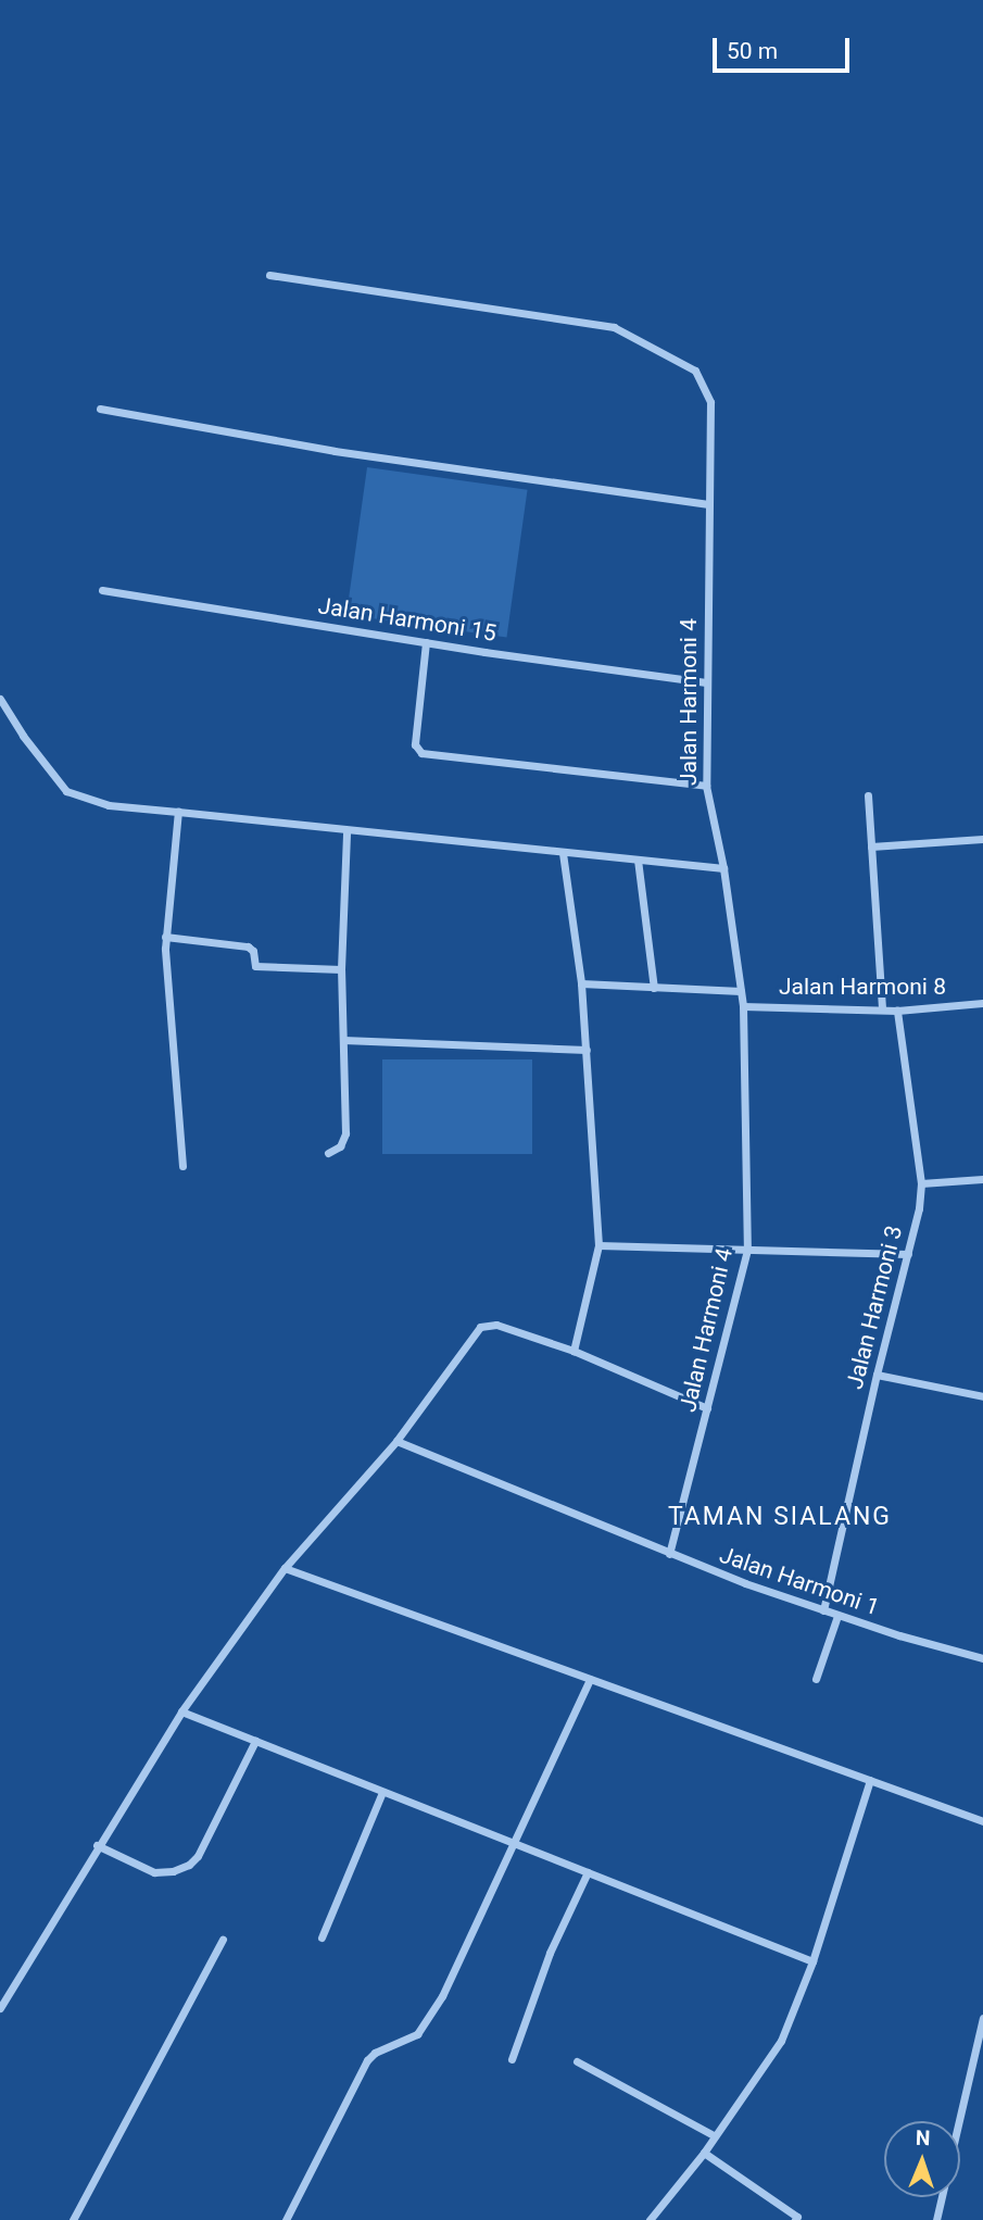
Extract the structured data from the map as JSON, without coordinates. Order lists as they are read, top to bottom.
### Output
{
  "streets": {
    "street": [
      "Jalan Harmoni 15",
      "Jalan Harmoni 4",
      "Jalan Harmoni 8",
      "Jalan Harmoni 3",
      "Jalan Harmoni 1"
    ]
  },
  "crossings": [
    ["Jalan Harmoni 15", "Jalan Harmoni 4"],
    ["Jalan Harmoni 4", "Jalan Harmoni 8"],
    ["Jalan Harmoni 4", "Jalan Harmoni 1"],
    ["Jalan Harmoni 8", "Jalan Harmoni 3"],
    ["Jalan Harmoni 3", "Jalan Harmoni 1"]
  ],
  "districts": ["TAMAN SIALANG"],
  "scale_bar": "50 m",
  "north": "top"
}
